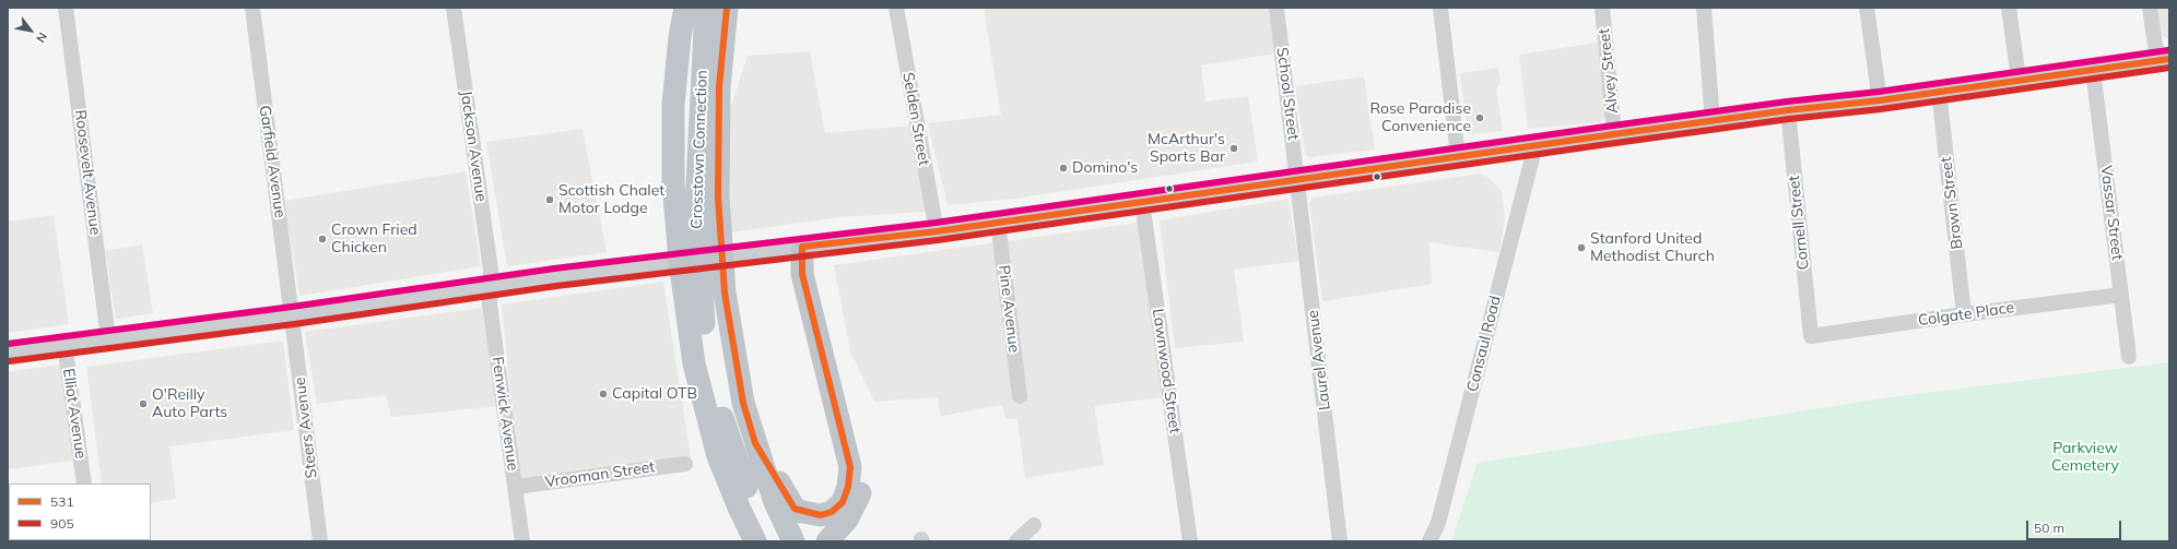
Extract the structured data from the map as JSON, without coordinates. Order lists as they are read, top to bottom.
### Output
{
  "streets": {
    "highway": ["Crosstown Connection"],
    "street": [
      "Alvey Street",
      "School Street",
      "Selden Street",
      "Jackson Avenue",
      "Garfield Avenue",
      "Roosevelt Avenue",
      "Brown Street",
      "Vassar Street",
      "Cornell Street",
      "Pine Avenue",
      "Colgate Place",
      "Consaul Road",
      "Laurel Avenue",
      "Lawnwood Street",
      "Elliot Avenue",
      "Fenwick Avenue",
      "Steers Avenue",
      "Vrooman Street"
    ]
  },
  "crossings": [
    ["School Street", "Laurel Avenue"],
    ["Jackson Avenue", "Fenwick Avenue"],
    ["Garfield Avenue", "Steers Avenue"],
    ["Brown Street", "Colgate Place"],
    ["Vassar Street", "Colgate Place"],
    ["Cornell Street", "Colgate Place"],
    ["Fenwick Avenue", "Vrooman Street"]
  ],
  "parks": ["Parkview Cemetery"],
  "places": [
    "Rose Paradise Convenience",
    "McArthur's Sports Bar",
    "Domino's",
    "Scottish Chalet Motor Lodge",
    "Crown Fried Chicken",
    "Stanford United Methodist Church",
    "Capital OTB",
    "O'Reilly Auto Parts"
  ],
  "lines": ["transit line 531", "transit line 905"],
  "legend": ["531", "905"],
  "scale_bar": "50 m",
  "north": "bottom right"
}
